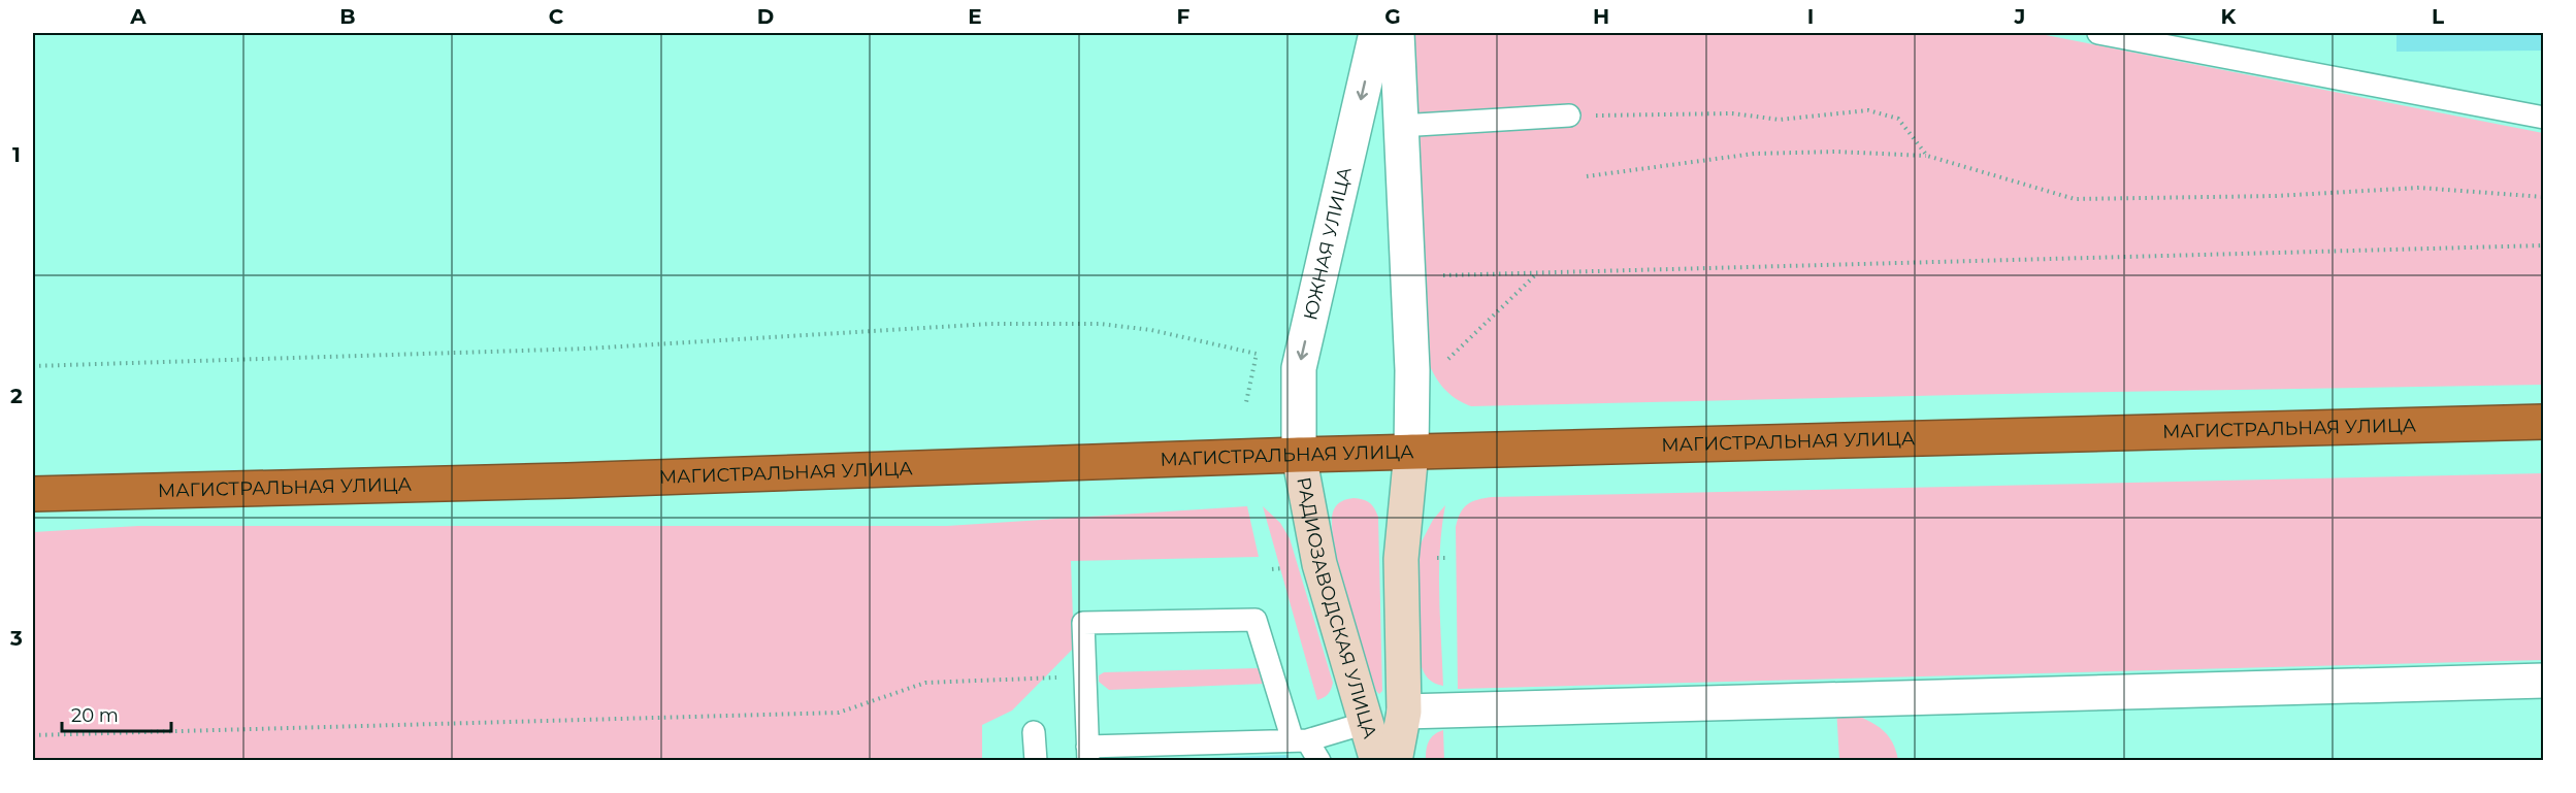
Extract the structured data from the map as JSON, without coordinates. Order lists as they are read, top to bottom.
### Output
{
  "streets": {
    "highway": ["МАГИСТРАЛЬНАЯ УЛИЦА"],
    "street": ["ЮЖНАЯ УЛИЦА", "РАДИОЗАВОДСКАЯ УЛИЦА"]
  },
  "crossings": [
    ["ЮЖНАЯ УЛИЦА", "МАГИСТРАЛЬНАЯ УЛИЦА"],
    ["ЮЖНАЯ УЛИЦА", "РАДИОЗАВОДСКАЯ УЛИЦА"],
    ["МАГИСТРАЛЬНАЯ УЛИЦА", "РАДИОЗАВОДСКАЯ УЛИЦА"]
  ],
  "scale_bar": "20 m",
  "grid": {
    "columns": [
      "A",
      "B",
      "C",
      "D",
      "E",
      "F",
      "G",
      "H",
      "I",
      "J",
      "K",
      "L"
    ],
    "rows": ["1", "2", "3"]
  }
}
